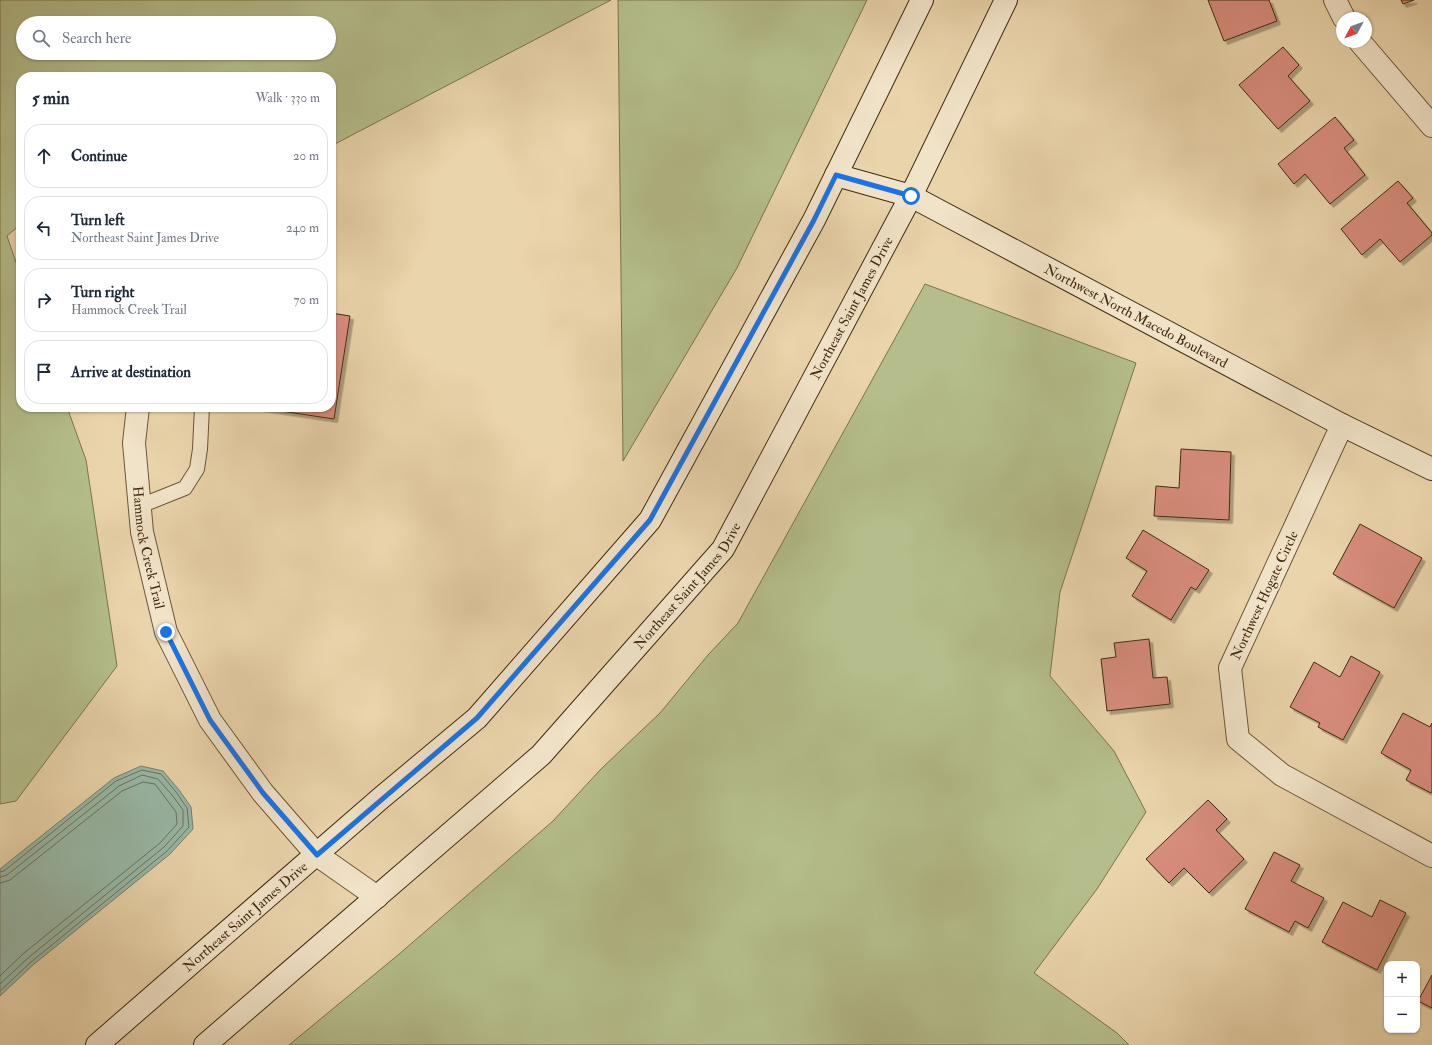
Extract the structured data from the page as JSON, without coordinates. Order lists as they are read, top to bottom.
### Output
{
  "streets": {
    "main road": [
      "Northeast Saint James Drive",
      "Northwest North Macedo Boulevard",
      "Hammock Creek Trail",
      "Northwest Hogate Circle"
    ]
  },
  "crossings": [
    ["Northeast Saint James Drive", "Northwest North Macedo Boulevard"],
    ["Northeast Saint James Drive", "Hammock Creek Trail"],
    ["Northwest North Macedo Boulevard", "Northwest Hogate Circle"]
  ],
  "north": "bottom left",
  "page": {
    "search": "Search here",
    "heading": ["5 min", "Walk · 330 m"],
    "list": [
      ["Continue", "20 m"],
      ["Turn left", "Northeast Saint James Drive", "240 m"],
      ["Turn right", "Hammock Creek Trail", "70 m"],
      "Arrive at destination"
    ],
    "map_buttons": ["+", "−"]
  }
}
